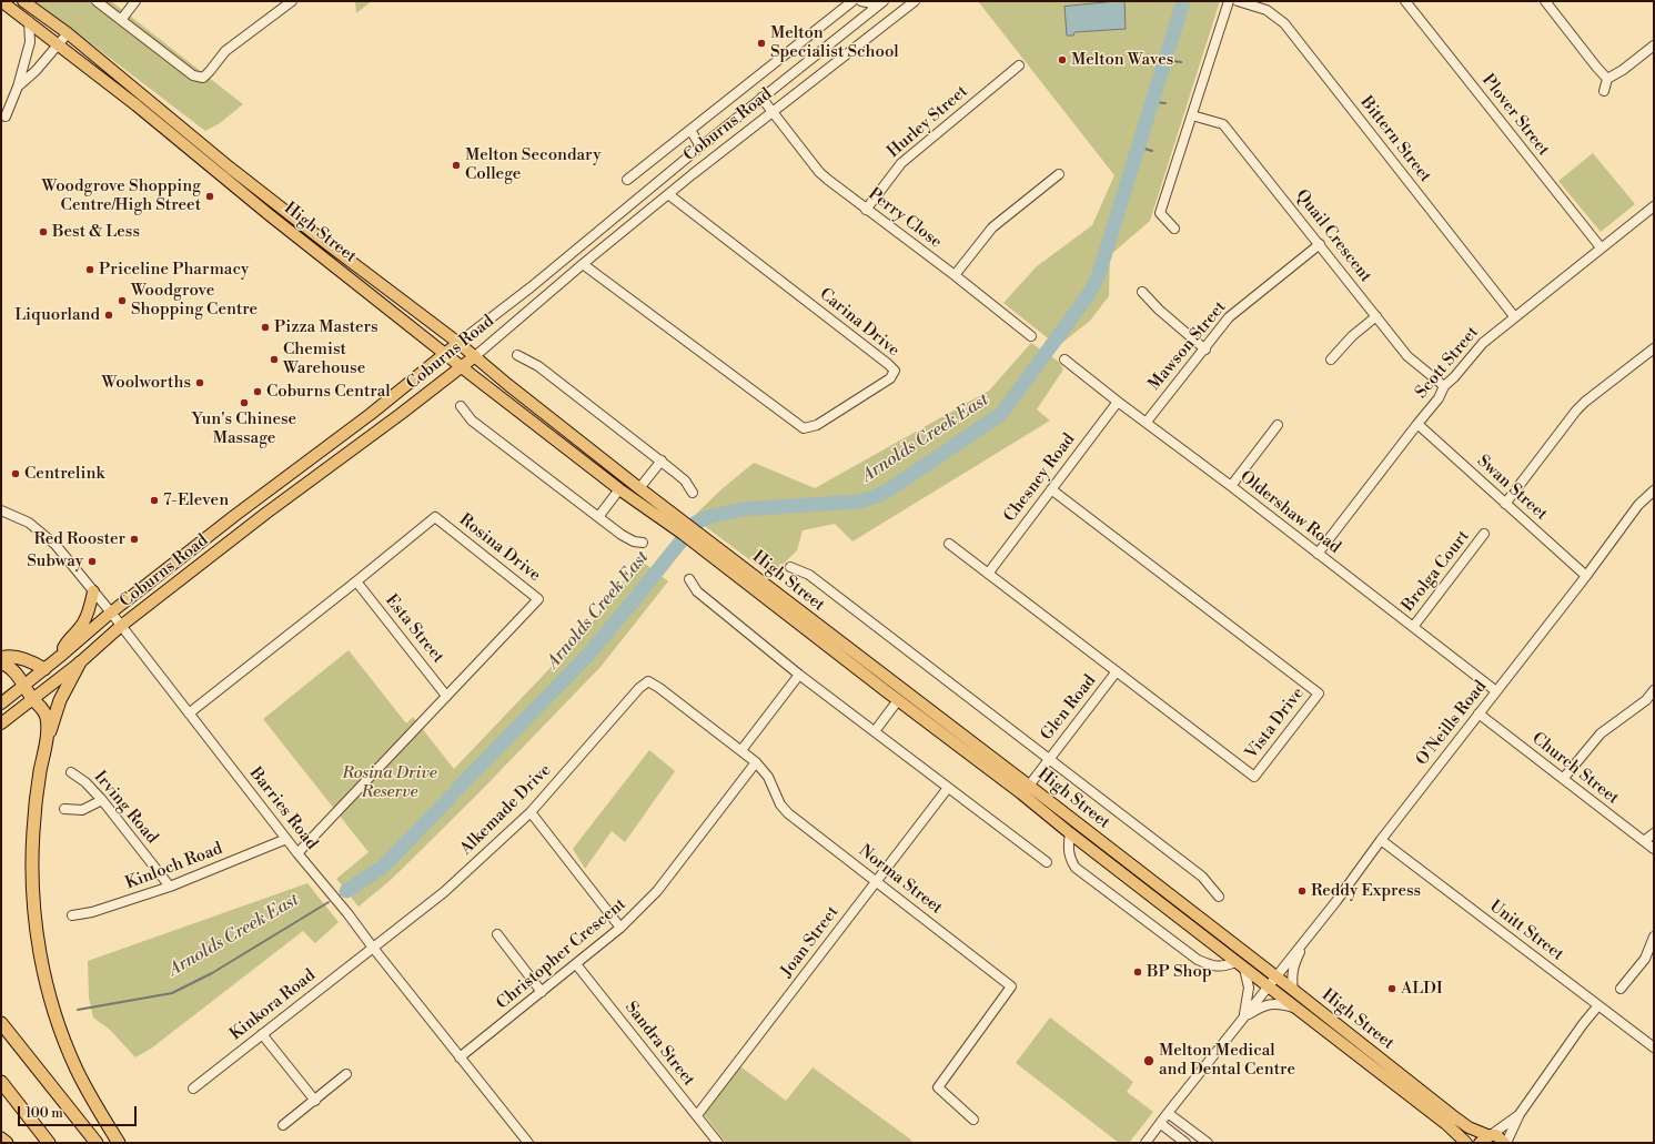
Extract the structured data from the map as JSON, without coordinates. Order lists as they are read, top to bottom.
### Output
{
  "streets": {
    "main road": ["Coburns Road", "High Street"],
    "street": [
      "Plover Street",
      "Hurley Street",
      "Bittern Street",
      "Perry Close",
      "Quail Crescent",
      "Carina Drive",
      "Mawson Street",
      "Scott Street",
      "Chesney Road",
      "Swan Street",
      "Oldershaw Road",
      "Rosina Drive",
      "Brolga Court",
      "Esta Street",
      "Glen Road",
      "Vista Drive",
      "O'Neills Road",
      "Church Street",
      "Irving Road",
      "Barries Road",
      "Alkemade Drive",
      "Kinloch Road",
      "Norma Street",
      "Unitt Street",
      "Joan Street",
      "Christopher Crescent",
      "Kinkora Road",
      "Sandra Street"
    ]
  },
  "crossings": [
    ["Plover Street", "Scott Street"],
    ["Hurley Street", "Perry Close"],
    ["Coburns Road", "Perry Close"],
    ["Coburns Road", "High Street"],
    ["Coburns Road", "Carina Drive"],
    ["Coburns Road", "Barries Road"],
    ["Bittern Street", "Scott Street"],
    ["High Street", "Glen Road"],
    ["High Street", "O'Neills Road"],
    ["Quail Crescent", "Mawson Street"],
    ["Quail Crescent", "Scott Street"],
    ["Mawson Street", "Oldershaw Road"],
    ["Scott Street", "Swan Street"],
    ["Scott Street", "Oldershaw Road"],
    ["Chesney Road", "Oldershaw Road"],
    ["Chesney Road", "Vista Drive"],
    ["Swan Street", "O'Neills Road"],
    ["Oldershaw Road", "Brolga Court"],
    ["Oldershaw Road", "O'Neills Road"],
    ["Rosina Drive", "Esta Street"],
    ["Rosina Drive", "Barries Road"],
    ["Glen Road", "Vista Drive"],
    ["O'Neills Road", "Church Street"],
    ["O'Neills Road", "Unitt Street"],
    ["Irving Road", "Kinloch Road"],
    ["Barries Road", "Alkemade Drive"],
    ["Barries Road", "Kinloch Road"],
    ["Barries Road", "Christopher Crescent"],
    ["Barries Road", "Kinkora Road"],
    ["Alkemade Drive", "Norma Street"],
    ["Alkemade Drive", "Kinkora Road"],
    ["Norma Street", "Joan Street"],
    ["Norma Street", "Christopher Crescent"],
    ["Joan Street", "Sandra Street"],
    ["Christopher Crescent", "Sandra Street"]
  ],
  "water": ["Arnolds Creek East"],
  "parks": ["Rosina Drive Reserve"],
  "places": [
    "Melton Specialist School",
    "Melton Waves",
    "Melton Secondary College",
    "Woodgrove Shopping Centre/High Street",
    "Best & Less",
    "Priceline Pharmacy",
    "Woodgrove Shopping Centre",
    "Liquorland",
    "Pizza Masters",
    "Chemist Warehouse",
    "Woolworths",
    "Coburns Central",
    "Yun's Chinese Massage",
    "Centrelink",
    "7-Eleven",
    "Red Rooster",
    "Subway",
    "Reddy Express",
    "BP Shop",
    "ALDI",
    "Melton Medical and Dental Centre"
  ],
  "scale_bar": "100 m"
}
